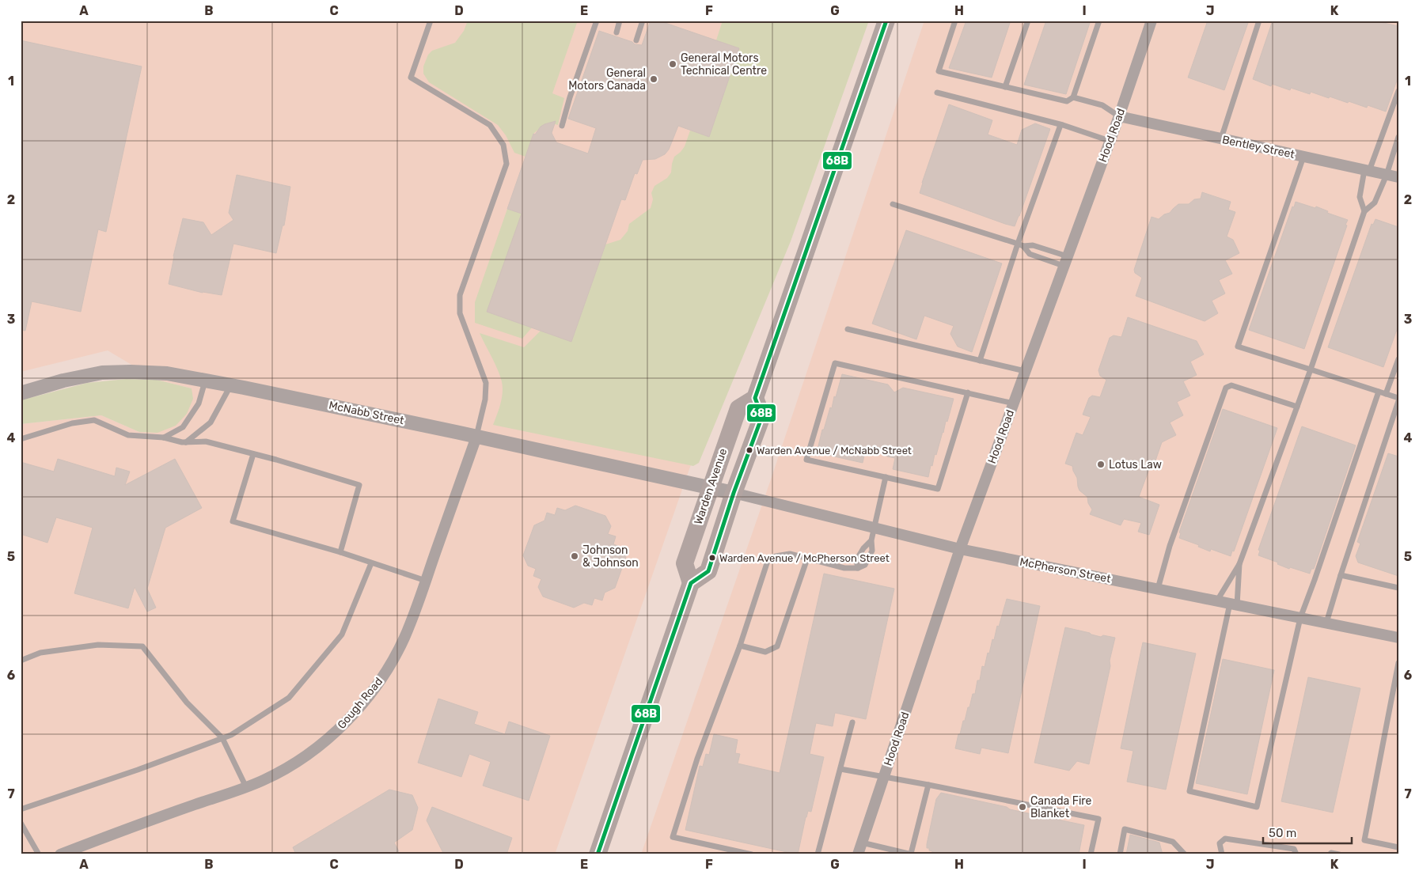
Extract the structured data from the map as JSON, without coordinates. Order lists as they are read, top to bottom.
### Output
{
  "streets": {
    "main road": ["Warden Avenue"],
    "street": [
      "Hood Road",
      "Bentley Street",
      "McNabb Street",
      "McPherson Street",
      "Gough Road"
    ]
  },
  "crossings": [
    ["Hood Road", "Bentley Street"],
    ["Hood Road", "McPherson Street"],
    ["McNabb Street", "Warden Avenue"],
    ["McNabb Street", "McPherson Street"],
    ["McNabb Street", "Gough Road"]
  ],
  "places": [
    "General Motors Technical Centre",
    "General Motors Canada",
    "Warden Avenue / McNabb Street",
    "Lotus Law",
    "Johnson & Johnson",
    "Warden Avenue / McPherson Street",
    "Canada Fire Blanket"
  ],
  "lines": ["transit line 68B"],
  "scale_bar": "50 m",
  "grid": {
    "columns": [
      "A",
      "B",
      "C",
      "D",
      "E",
      "F",
      "G",
      "H",
      "I",
      "J",
      "K"
    ],
    "rows": [
      "1",
      "2",
      "3",
      "4",
      "5",
      "6",
      "7"
    ]
  }
}
